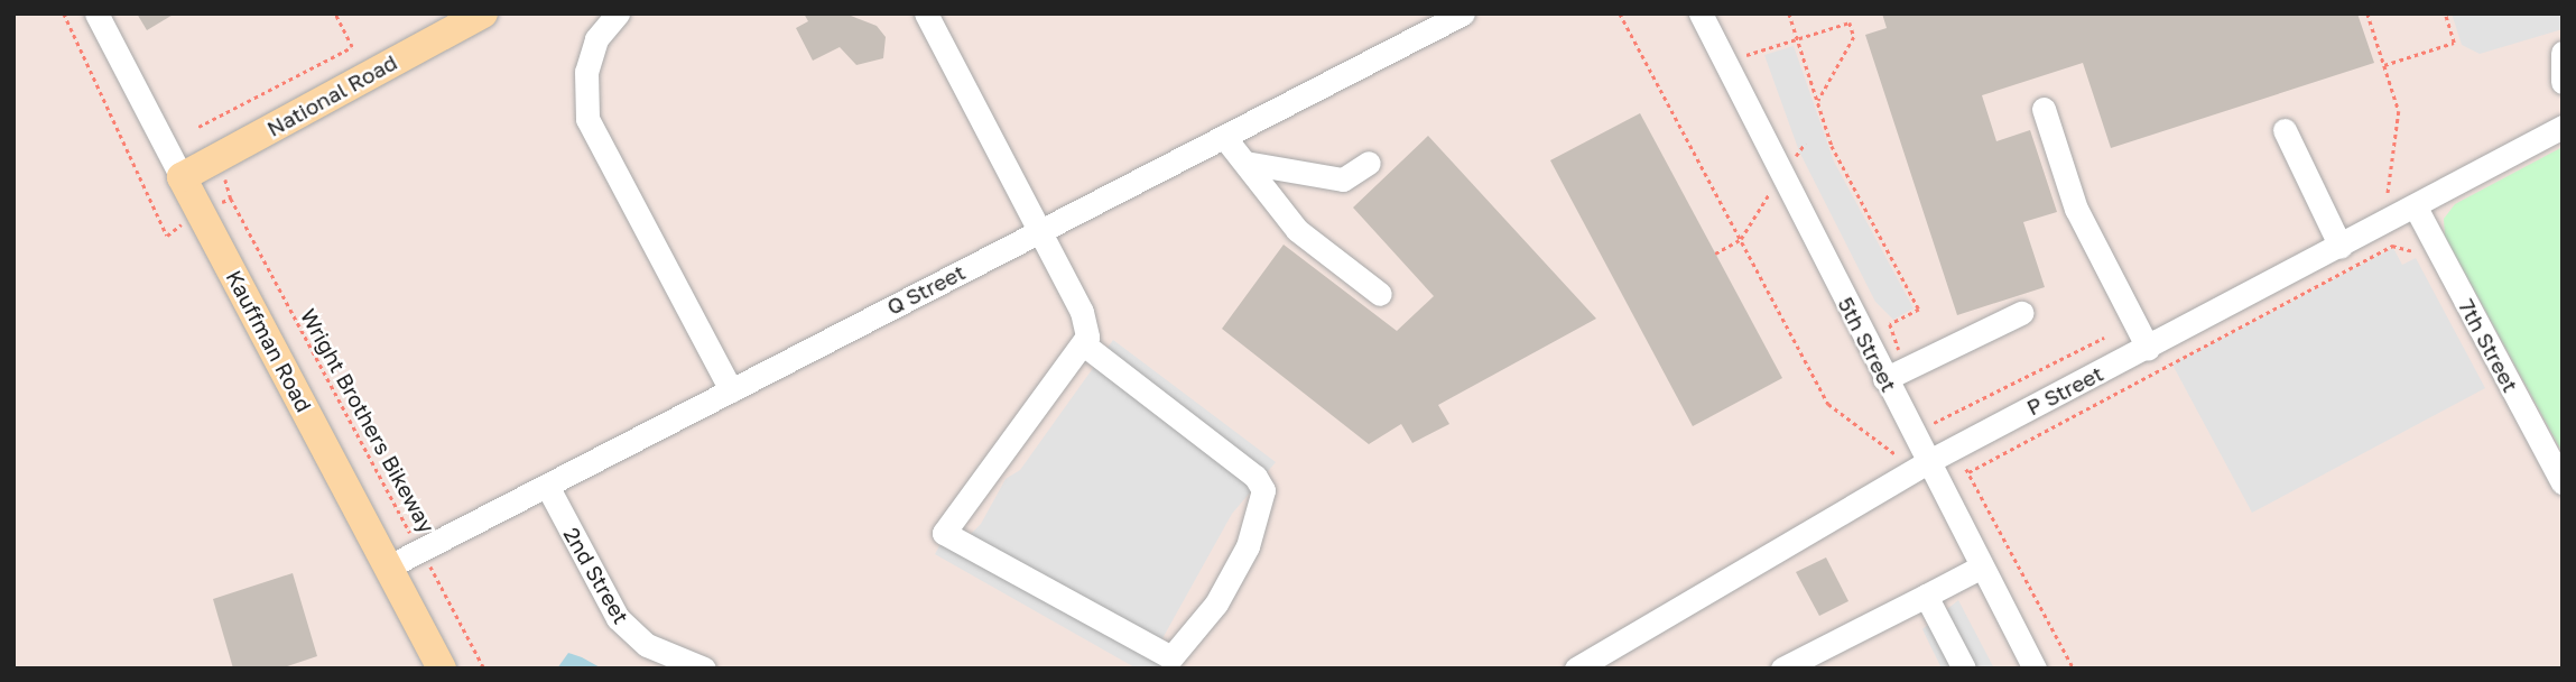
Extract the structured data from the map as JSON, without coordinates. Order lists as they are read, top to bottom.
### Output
{
  "streets": {
    "main road": ["National Road", "Kauffman Road"],
    "street": [
      "Q Street",
      "5th Street",
      "7th Street",
      "P Street",
      "2nd Street"
    ],
    "path": ["Wright Brothers Bikeway"]
  },
  "crossings": [
    ["National Road", "Kauffman Road"],
    ["Q Street", "Kauffman Road"],
    ["Q Street", "Wright Brothers Bikeway"],
    ["Q Street", "2nd Street"],
    ["5th Street", "P Street"],
    ["7th Street", "P Street"]
  ]
}
